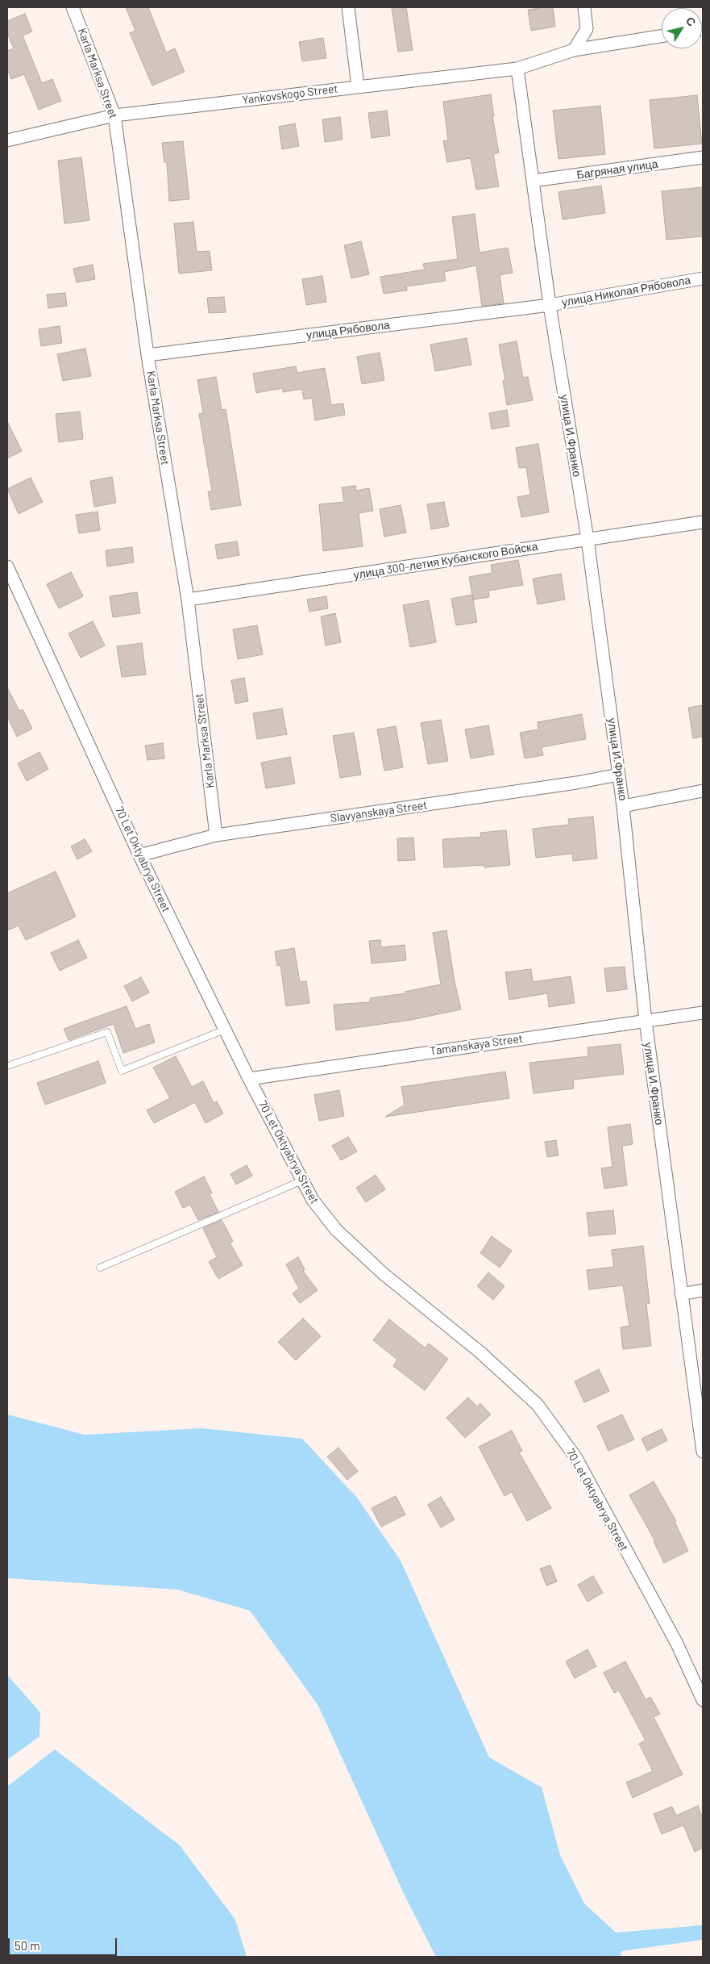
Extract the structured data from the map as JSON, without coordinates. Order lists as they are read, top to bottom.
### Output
{
  "streets": {
    "street": [
      "Karla Marksa Street",
      "Yankovskogo Street",
      "Багряная улица",
      "улица Николая Рябовола",
      "улица Рябовола",
      "улица И.Франко",
      "улица 300-летия Кубанского Войска",
      "Slavyanskaya Street",
      "70 Let Oktyabrya Street",
      "Tamanskaya Street"
    ]
  },
  "crossings": [
    ["Karla Marksa Street", "Yankovskogo Street"],
    ["Karla Marksa Street", "улица Рябовола"],
    ["Karla Marksa Street", "улица 300-летия Кубанского Войска"],
    ["Karla Marksa Street", "Slavyanskaya Street"],
    ["Yankovskogo Street", "улица И.Франко"],
    ["Багряная улица", "улица И.Франко"],
    ["улица Николая Рябовола", "улица Рябовола"],
    ["улица Николая Рябовола", "улица И.Франко"],
    ["улица Рябовола", "улица И.Франко"],
    ["улица И.Франко", "улица 300-летия Кубанского Войска"],
    ["улица И.Франко", "Slavyanskaya Street"],
    ["улица И.Франко", "Tamanskaya Street"],
    ["Slavyanskaya Street", "70 Let Oktyabrya Street"],
    ["70 Let Oktyabrya Street", "Tamanskaya Street"]
  ],
  "scale_bar": "50 m",
  "north": "top right"
}
